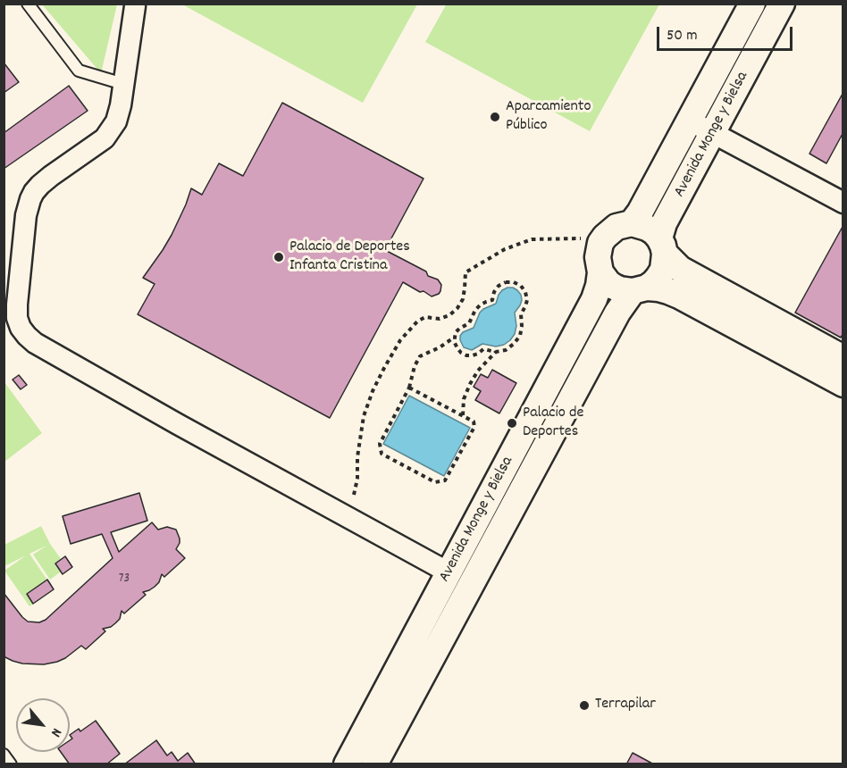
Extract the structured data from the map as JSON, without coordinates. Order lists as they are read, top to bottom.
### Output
{
  "streets": {
    "street": ["Avenida Monge y Bielsa"]
  },
  "places": [
    "Aparcamiento Público",
    "Palacio de Deportes Infanta Cristina",
    "Palacio de Deportes",
    "Terrapilar"
  ],
  "house_numbers": ["73"],
  "scale_bar": "50 m",
  "north": "bottom right"
}
